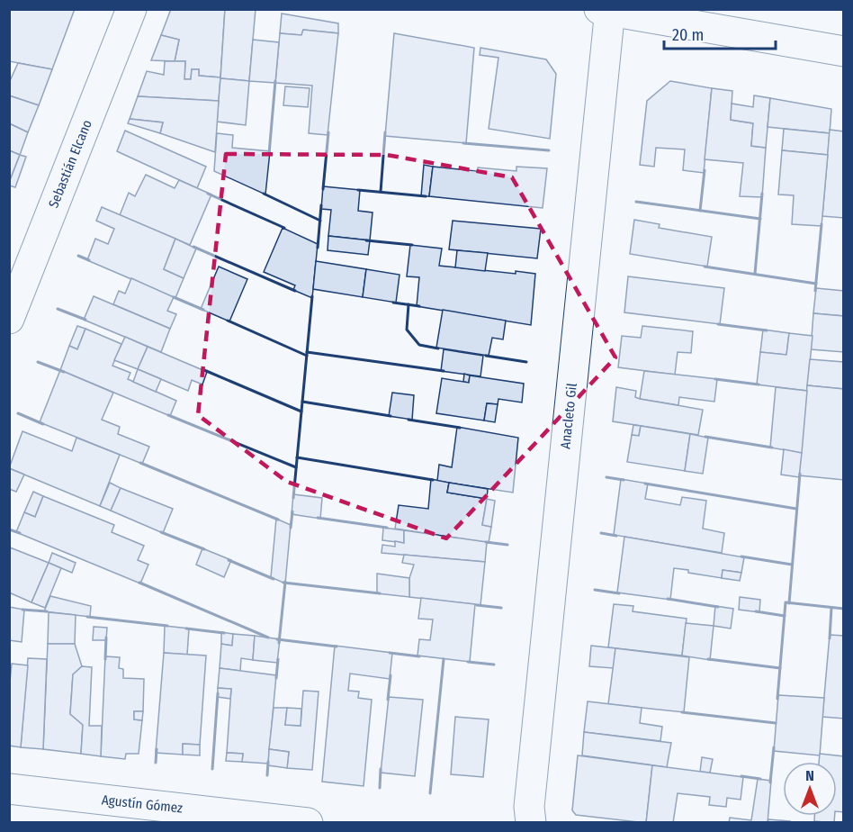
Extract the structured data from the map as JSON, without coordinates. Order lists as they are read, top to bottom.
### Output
{
  "streets": {
    "street": ["Sebastián Elcano", "Anacleto Gil", "Agustín Gómez"]
  },
  "scale_bar": "20 m",
  "north": "top"
}
